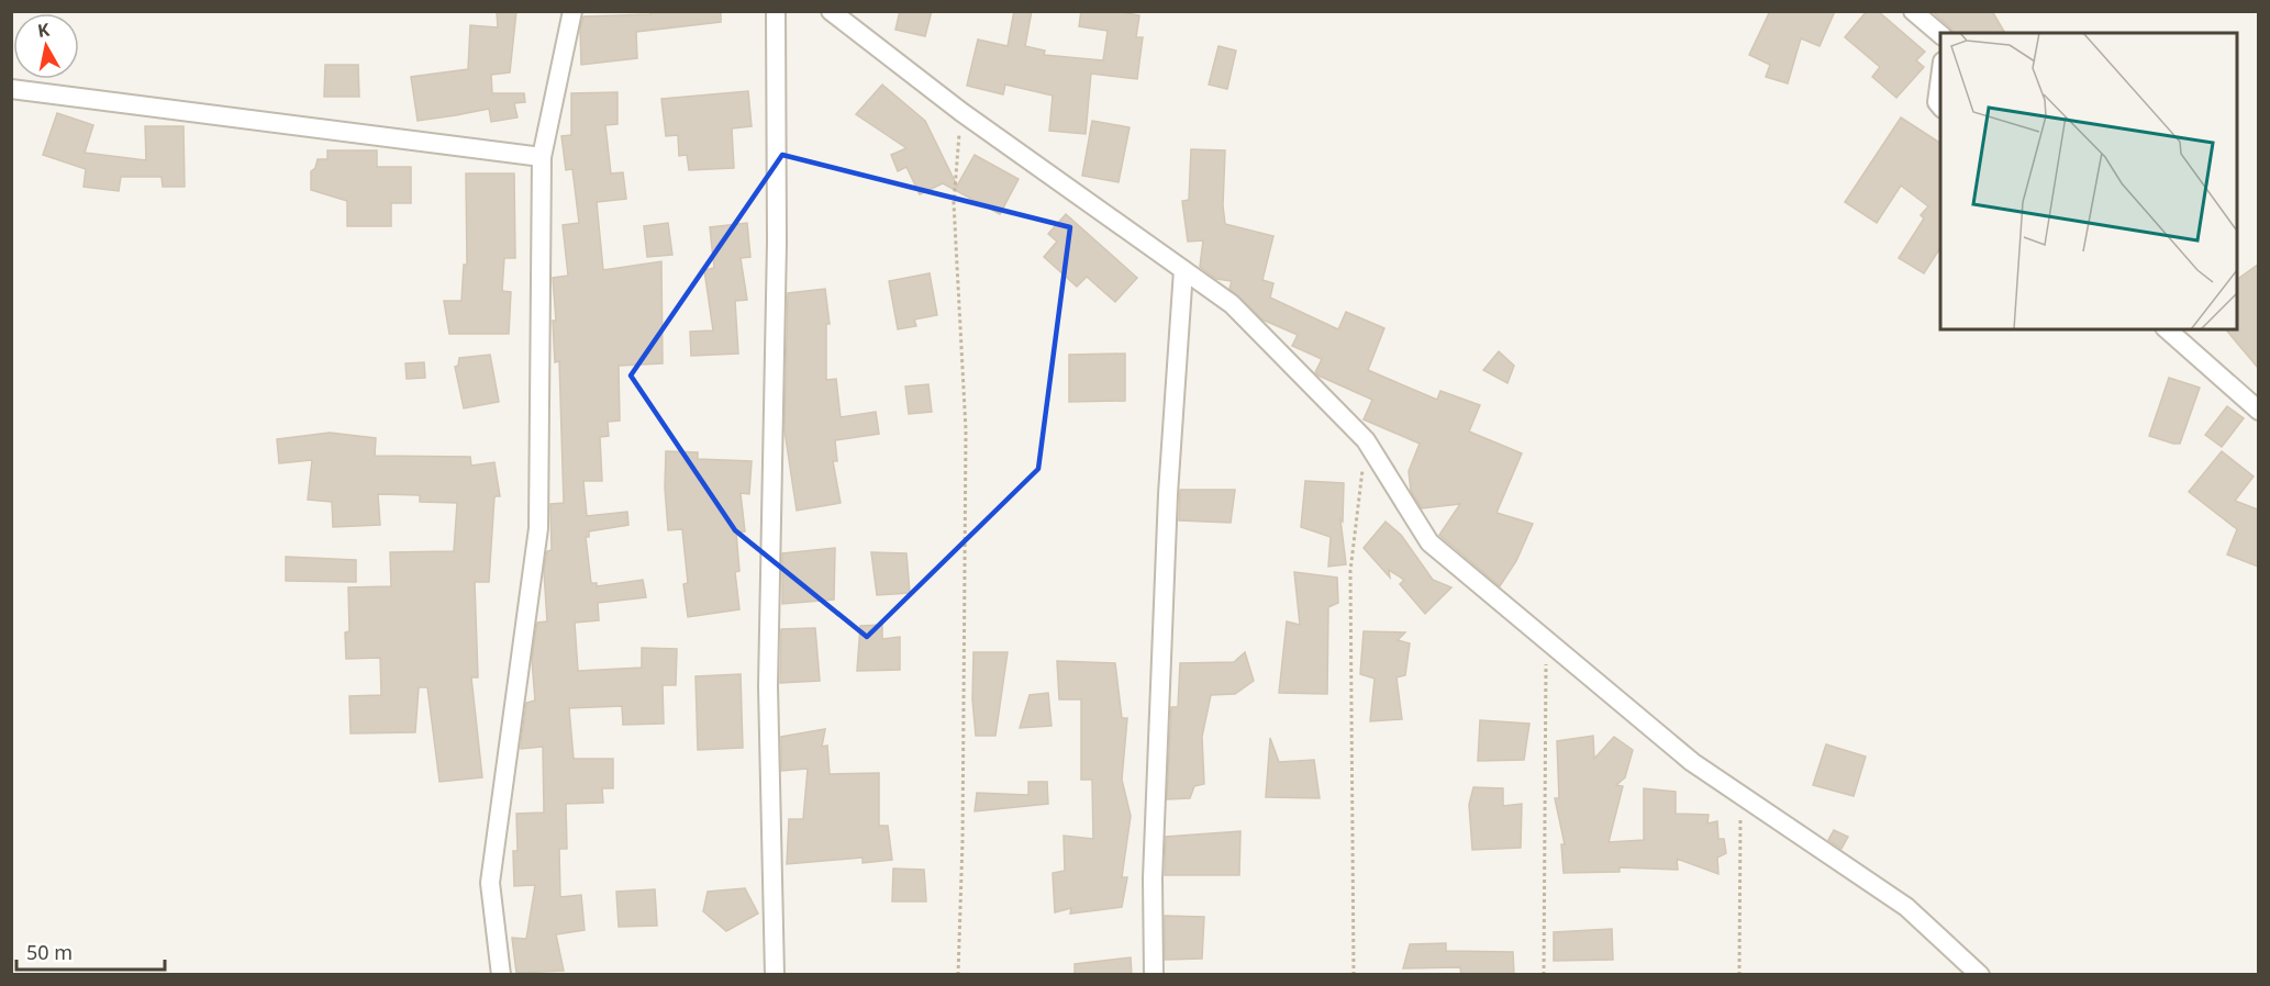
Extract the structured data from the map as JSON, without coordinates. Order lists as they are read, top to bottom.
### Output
{
  "scale_bar": "50 m",
  "north": "top"
}
